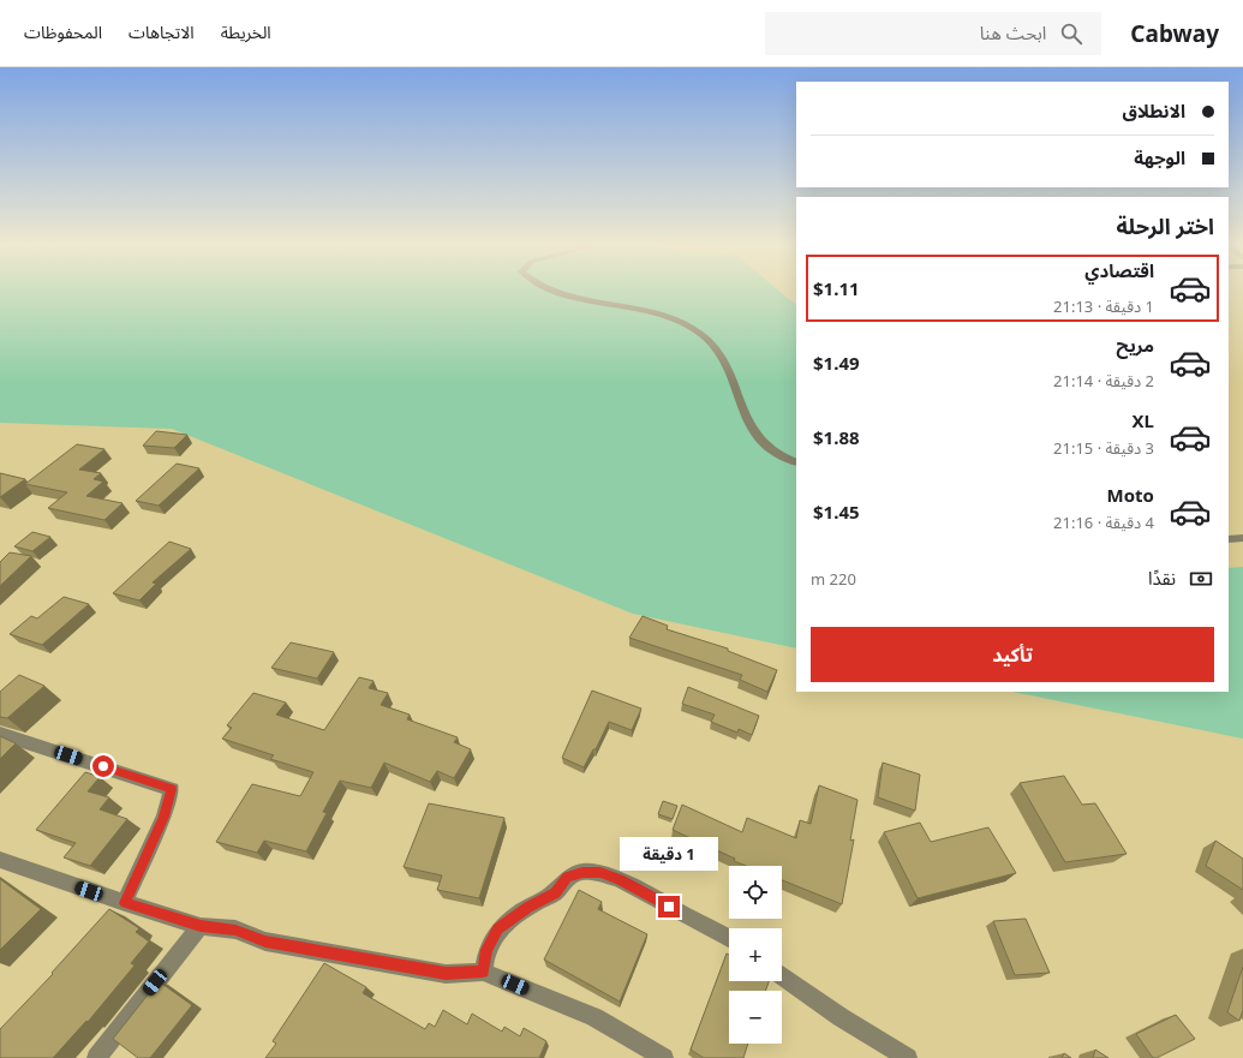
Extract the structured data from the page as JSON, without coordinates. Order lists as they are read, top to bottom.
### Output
{
  "page": {
    "header": "Cabway",
    "search": "ابحث هنا",
    "nav": ["الخريطة", "الاتجاهات", "المحفوظات"],
    "banner": ["الانطلاق", "الوجهة"],
    "heading": "اختر الرحلة",
    "list": [
      {
        "name": "اقتصادي",
        "note": "1 دقيقة · 21:13",
        "value": "$1.11"
      },
      {
        "name": "مريح",
        "note": "2 دقيقة · 21:14",
        "value": "$1.49"
      },
      {
        "name": "XL",
        "note": "3 دقيقة · 21:15",
        "value": "$1.88"
      },
      {
        "name": "Moto",
        "note": "4 دقيقة · 21:16",
        "value": "$1.45"
      }
    ],
    "pay": ["نقدًا", "220 m"],
    "buttons": "تأكيد",
    "bubble": "1 دقيقة",
    "map_buttons": ["+", "−"]
  }
}
